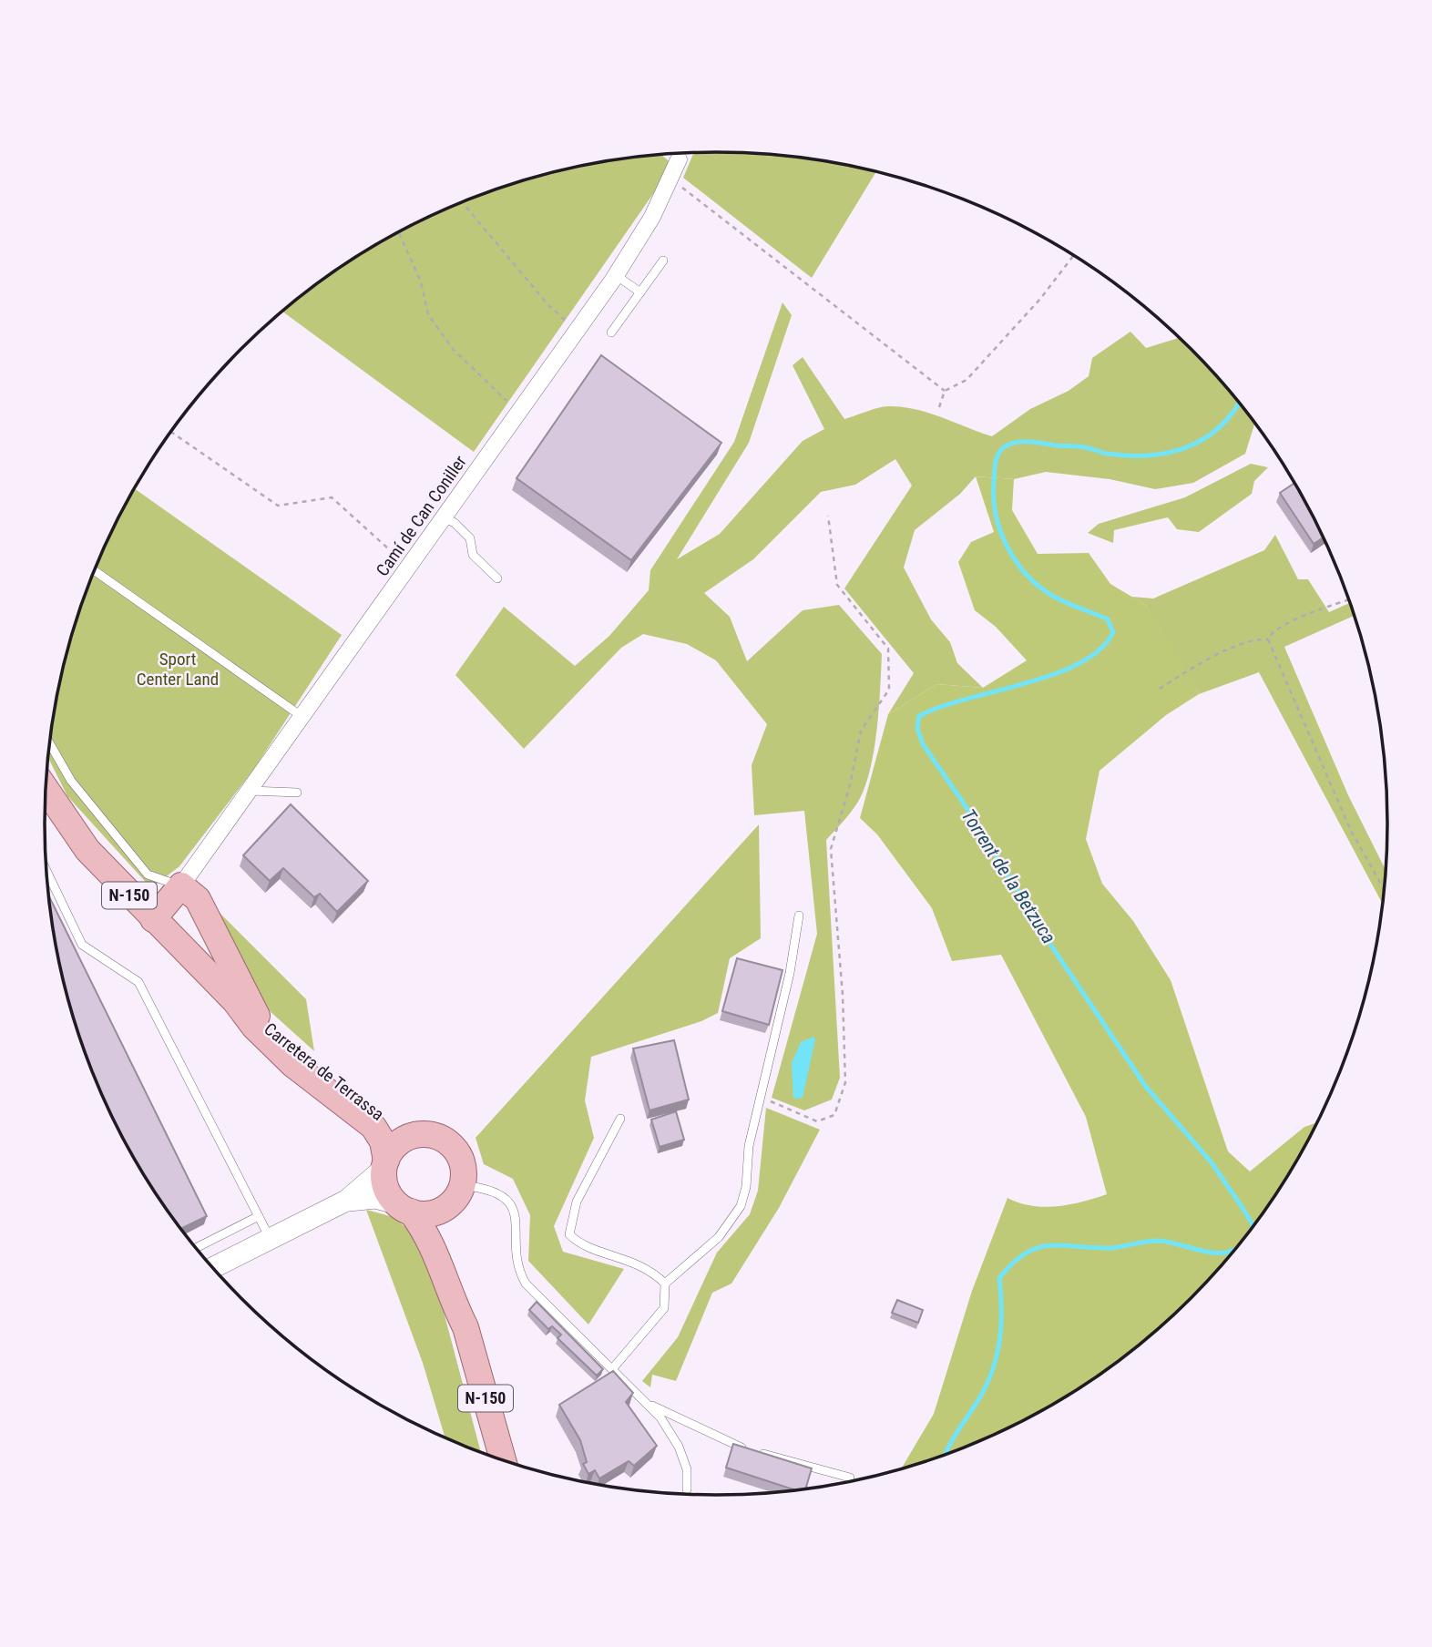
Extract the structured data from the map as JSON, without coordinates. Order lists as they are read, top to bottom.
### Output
{
  "streets": {
    "main road": ["N-150", "Carretera de Terrassa"],
    "street": ["Camí de Can Coniller"]
  },
  "crossings": [
    ["N-150", "Carretera de Terrassa"]
  ],
  "water": ["Torrent de la Betzuca"],
  "parks": ["Sport Center Land"]
}
